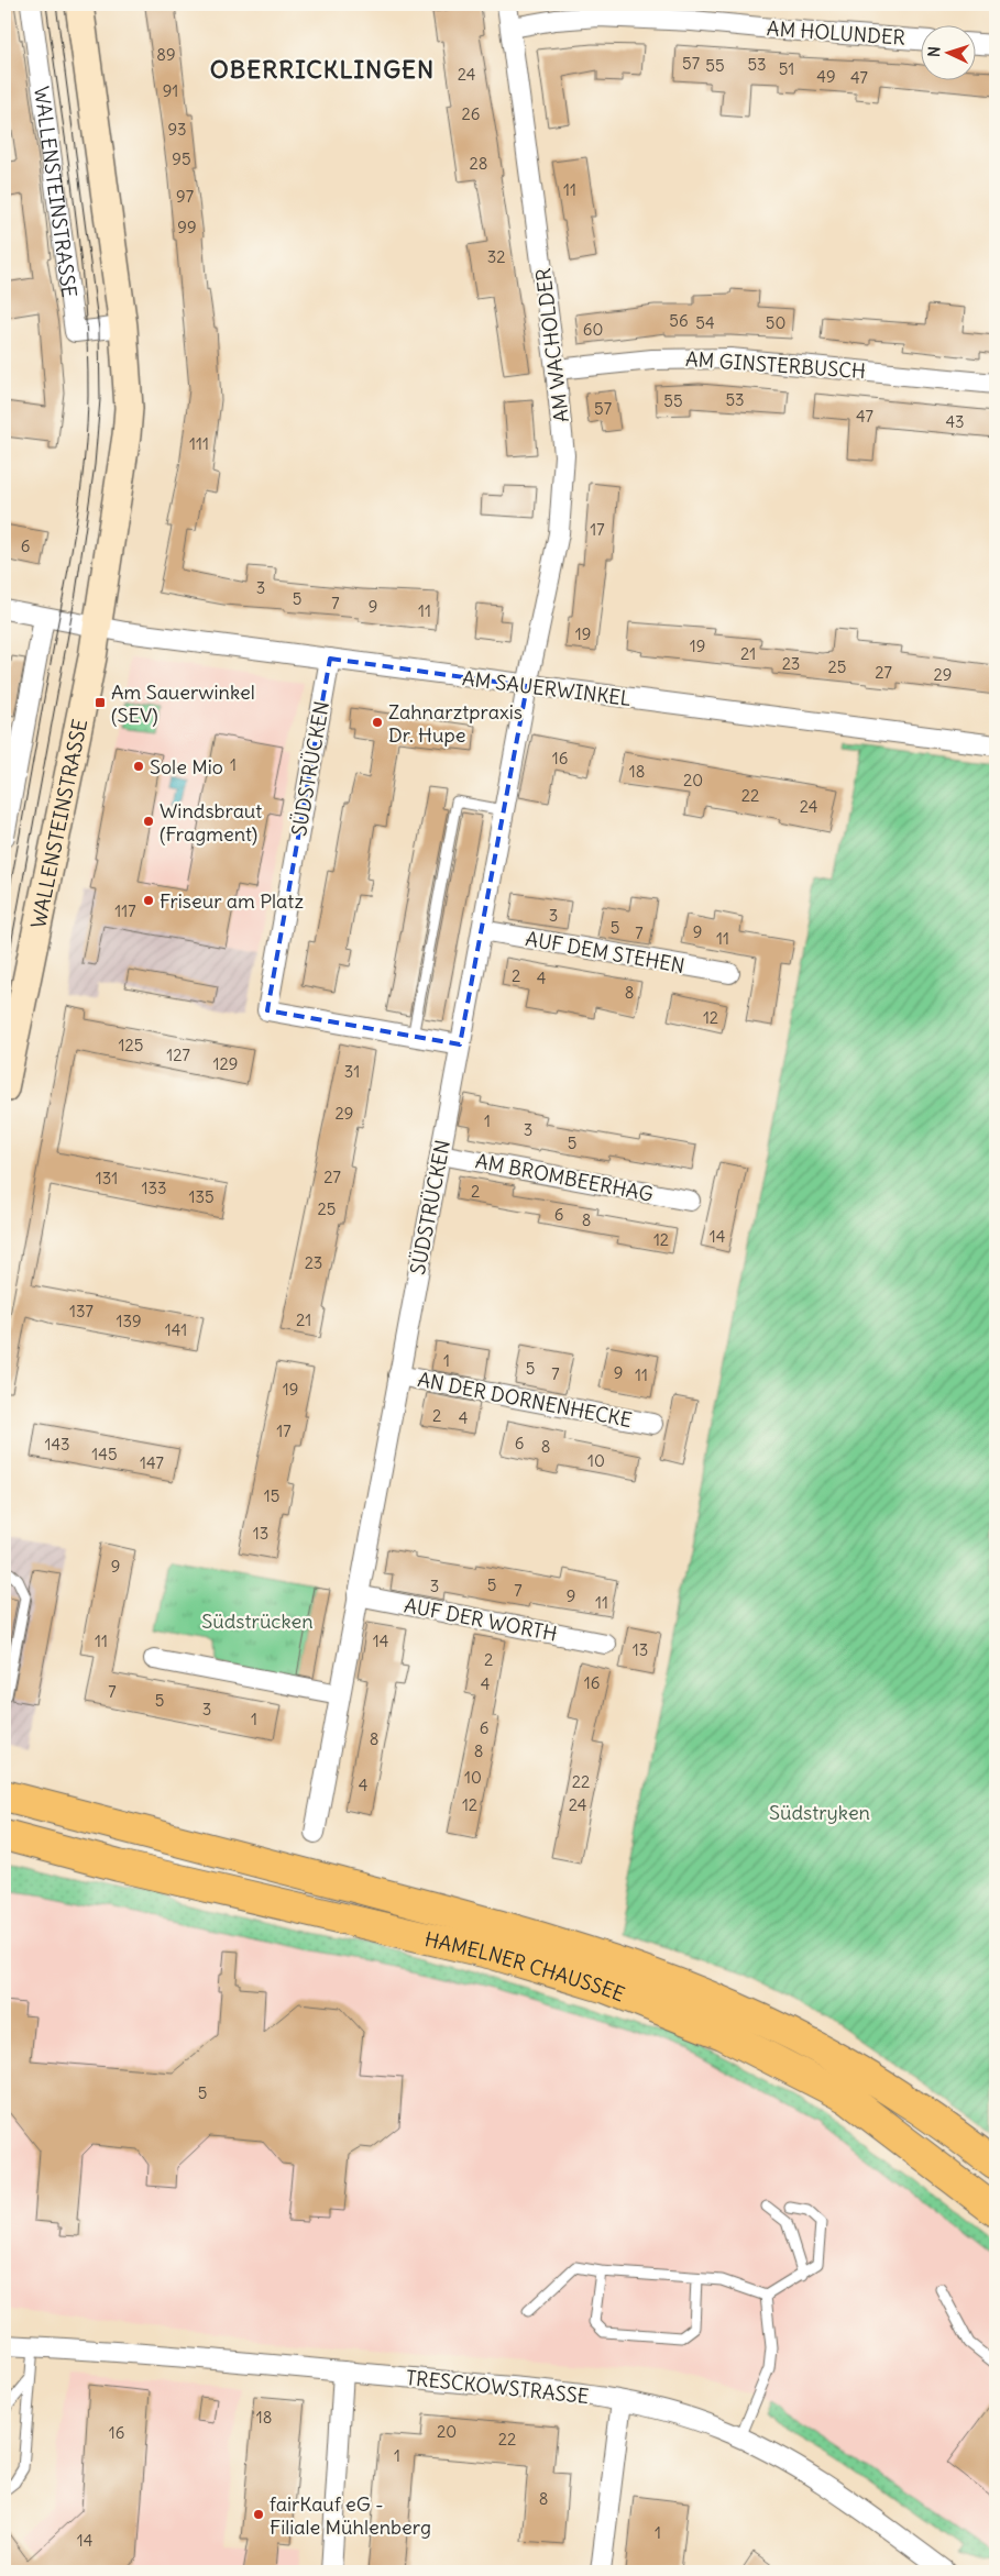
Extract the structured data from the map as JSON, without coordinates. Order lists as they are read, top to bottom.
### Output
{
  "streets": {
    "main road": ["HAMELNER CHAUSSEE"],
    "street": [
      "AM HOLUNDER",
      "WALLENSTEINSTRASSE",
      "AM WACHOLDER",
      "AM GINSTERBUSCH",
      "AM SAUERWINKEL",
      "SÜDSTRÜCKEN",
      "AUF DEM STEHEN",
      "AM BROMBEERHAG",
      "AN DER DORNENHECKE",
      "AUF DER WORTH",
      "TRESCKOWSTRASSE"
    ]
  },
  "crossings": [
    ["AM HOLUNDER", "AM WACHOLDER"],
    ["WALLENSTEINSTRASSE", "AM SAUERWINKEL"],
    ["AM WACHOLDER", "AM GINSTERBUSCH"],
    ["AM WACHOLDER", "AM SAUERWINKEL"],
    ["AM WACHOLDER", "SÜDSTRÜCKEN"],
    ["AM SAUERWINKEL", "SÜDSTRÜCKEN"],
    ["SÜDSTRÜCKEN", "AUF DEM STEHEN"],
    ["SÜDSTRÜCKEN", "AM BROMBEERHAG"],
    ["SÜDSTRÜCKEN", "AN DER DORNENHECKE"],
    ["SÜDSTRÜCKEN", "AUF DER WORTH"]
  ],
  "districts": ["OBERRICKLINGEN"],
  "parks": ["Südstrücken", "Südstryken"],
  "places": {
    "transit": ["Am Sauerwinkel (SEV)"],
    "other": [
      "Zahnarztpraxis Dr. Hupe",
      "Sole Mio",
      "Windsbraut (Fragment)",
      "Friseur am Platz",
      "fairKauf eG - Filiale Mühlenberg"
    ]
  },
  "house_numbers": [
    "89",
    "57",
    "53",
    "55",
    "51",
    "24",
    "49",
    "47",
    "91",
    "26",
    "93",
    "95",
    "28",
    "11",
    "97",
    "99",
    "32",
    "56",
    "54",
    "50",
    "60",
    "53",
    "55",
    "57",
    "47",
    "43",
    "111",
    "17",
    "6",
    "3",
    "5",
    "7",
    "9",
    "11",
    "19",
    "19",
    "21",
    "23",
    "25",
    "27",
    "29",
    "16",
    "1",
    "18",
    "20",
    "22",
    "24",
    "117",
    "3",
    "5",
    "9",
    "7",
    "11",
    "2",
    "4",
    "8",
    "12",
    "125",
    "127",
    "129",
    "31",
    "29",
    "1",
    "3",
    "5",
    "27",
    "131",
    "133",
    "2",
    "135",
    "25",
    "6",
    "8",
    "14",
    "12",
    "23",
    "137",
    "21",
    "139",
    "141",
    "1",
    "5",
    "9",
    "7",
    "11",
    "19",
    "2",
    "4",
    "17",
    "6",
    "143",
    "8",
    "145",
    "10",
    "147",
    "15",
    "13",
    "9",
    "5",
    "3",
    "7",
    "9",
    "11",
    "11",
    "14",
    "13",
    "2",
    "16",
    "4",
    "7",
    "5",
    "3",
    "1",
    "6",
    "8",
    "8",
    "10",
    "22",
    "4",
    "12",
    "24",
    "5",
    "18",
    "20",
    "16",
    "22",
    "1",
    "8",
    "1",
    "14"
  ],
  "north": "left"
}
